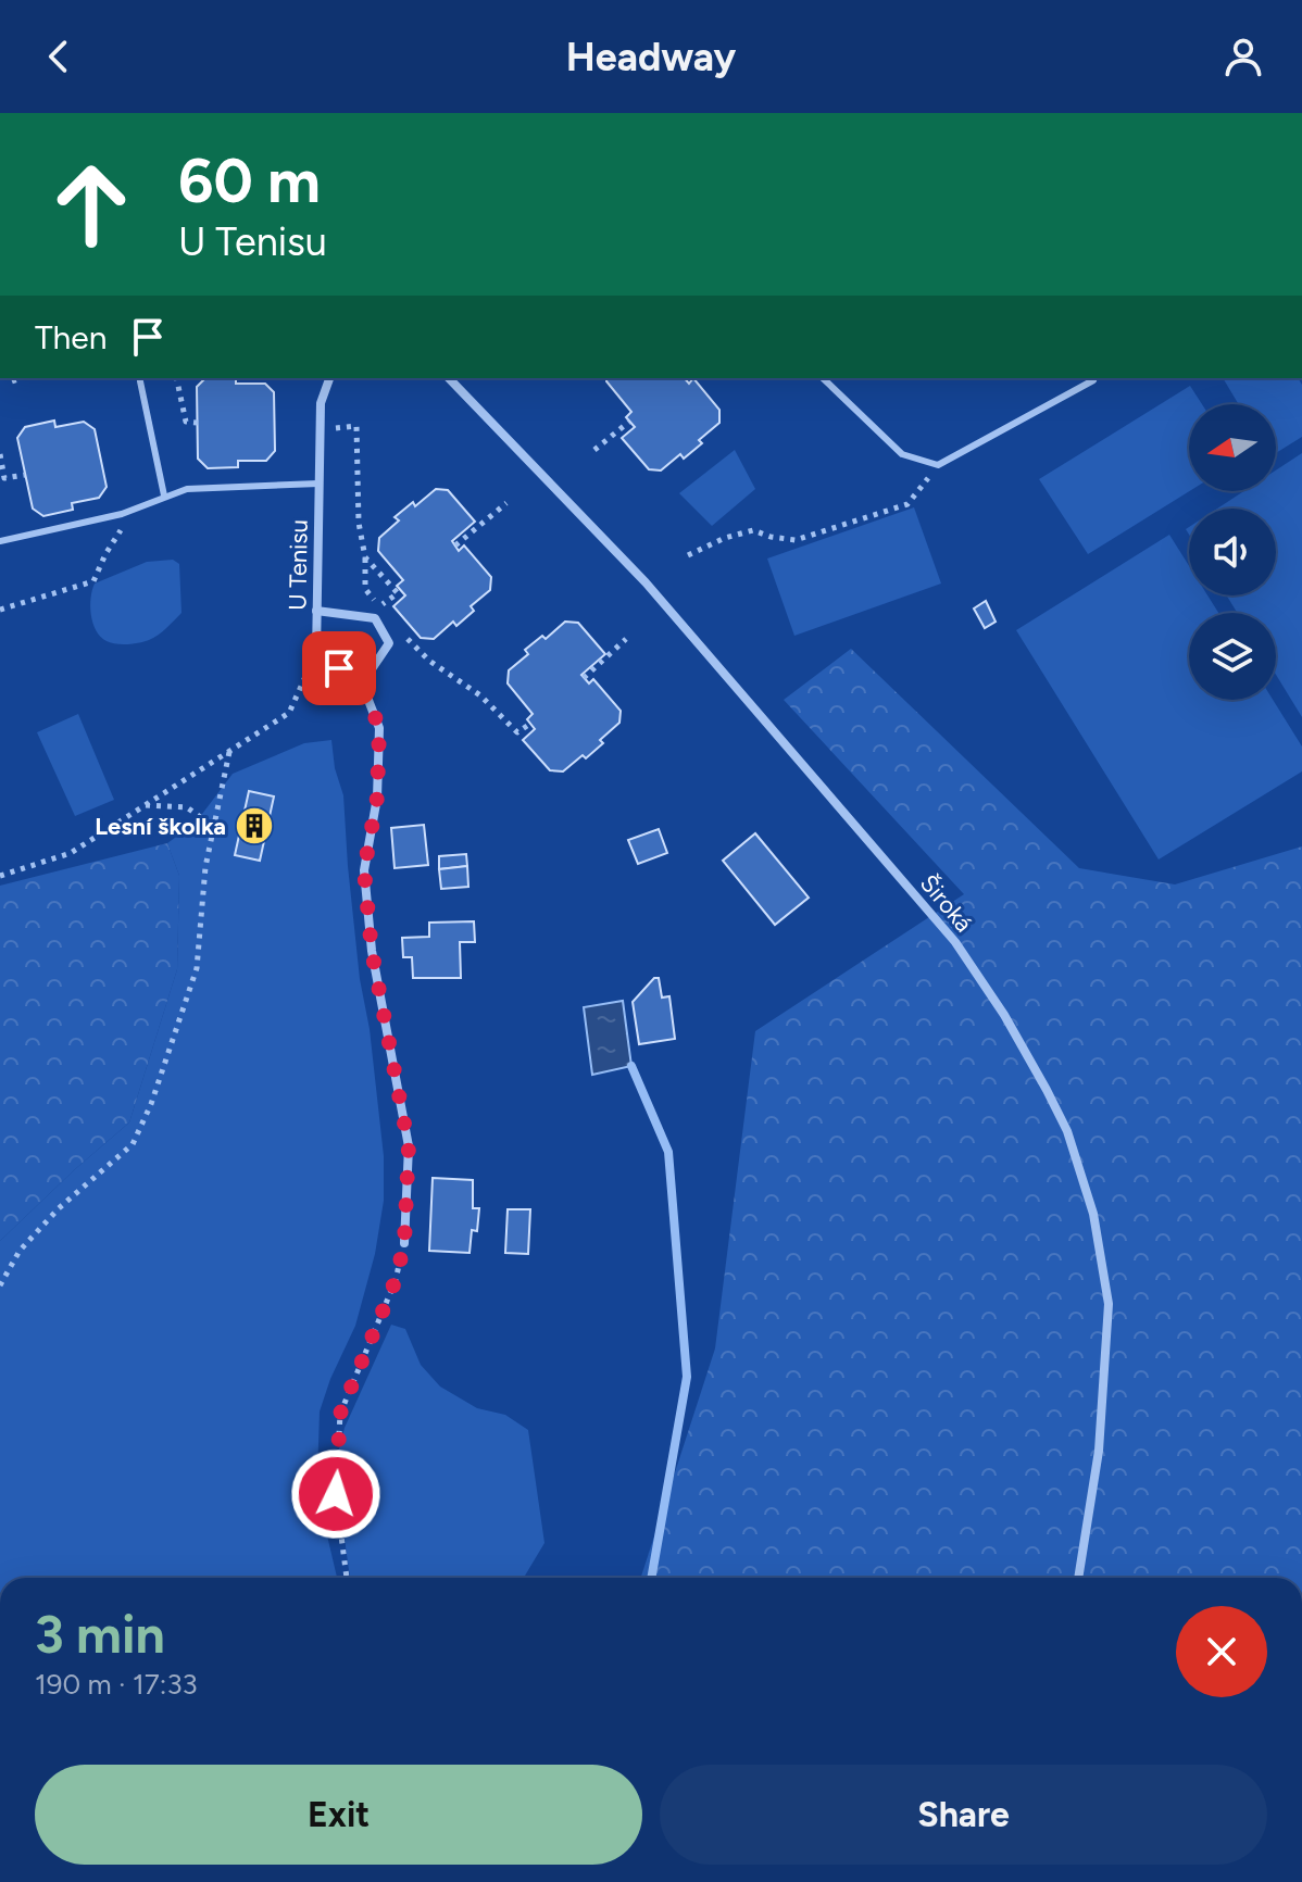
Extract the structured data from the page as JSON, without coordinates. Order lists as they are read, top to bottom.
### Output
{
  "streets": {
    "street": ["U Tenisu", "Široká"]
  },
  "places": {
    "building": ["Lesní školka"]
  },
  "north": "left",
  "page": {
    "header": "Headway",
    "turn": ["60 m", "U Tenisu"],
    "then": "Then",
    "heading": ["3 min", "190 m · 17:33"],
    "buttons": ["Exit", "Share"]
  }
}
